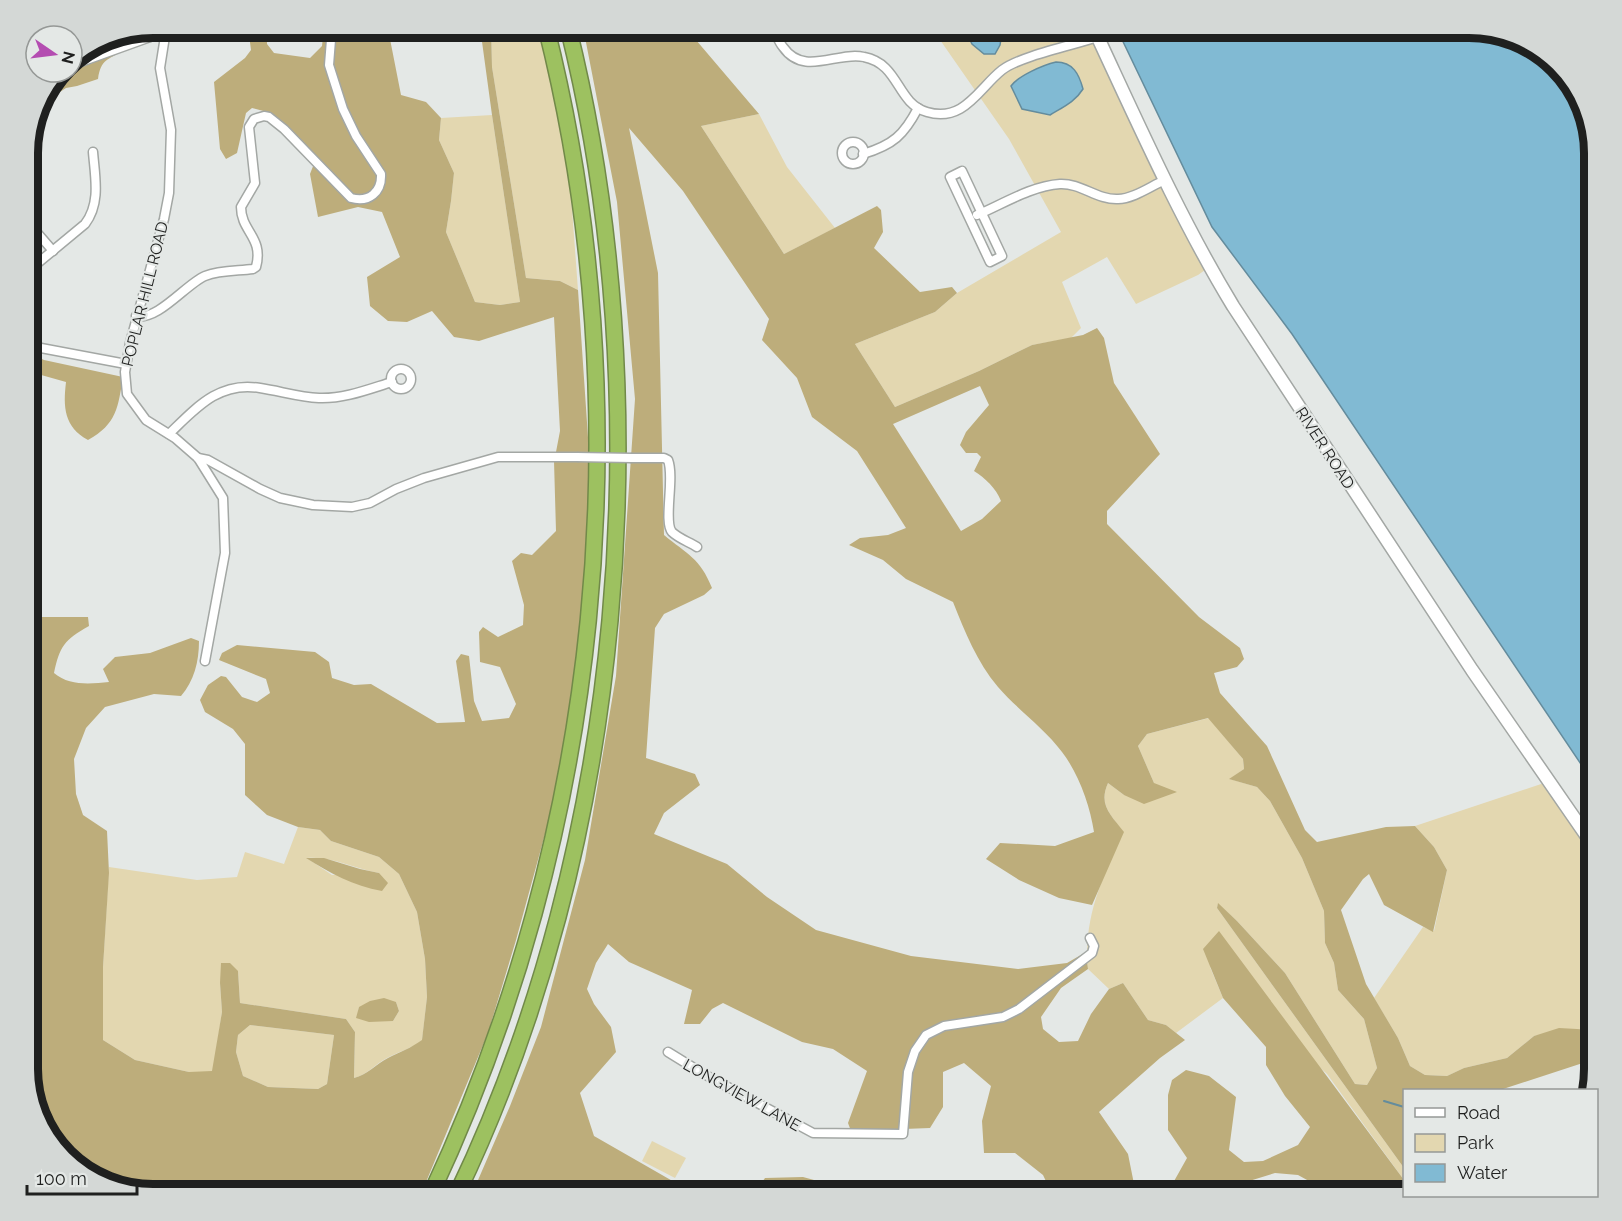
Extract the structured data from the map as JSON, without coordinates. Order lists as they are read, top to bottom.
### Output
{
  "streets": {
    "street": ["POPLAR HILL ROAD", "RIVER ROAD", "LONGVIEW LANE"]
  },
  "legend": ["Road", "Park", "Water"],
  "scale_bar": "100 m",
  "north": "right"
}
